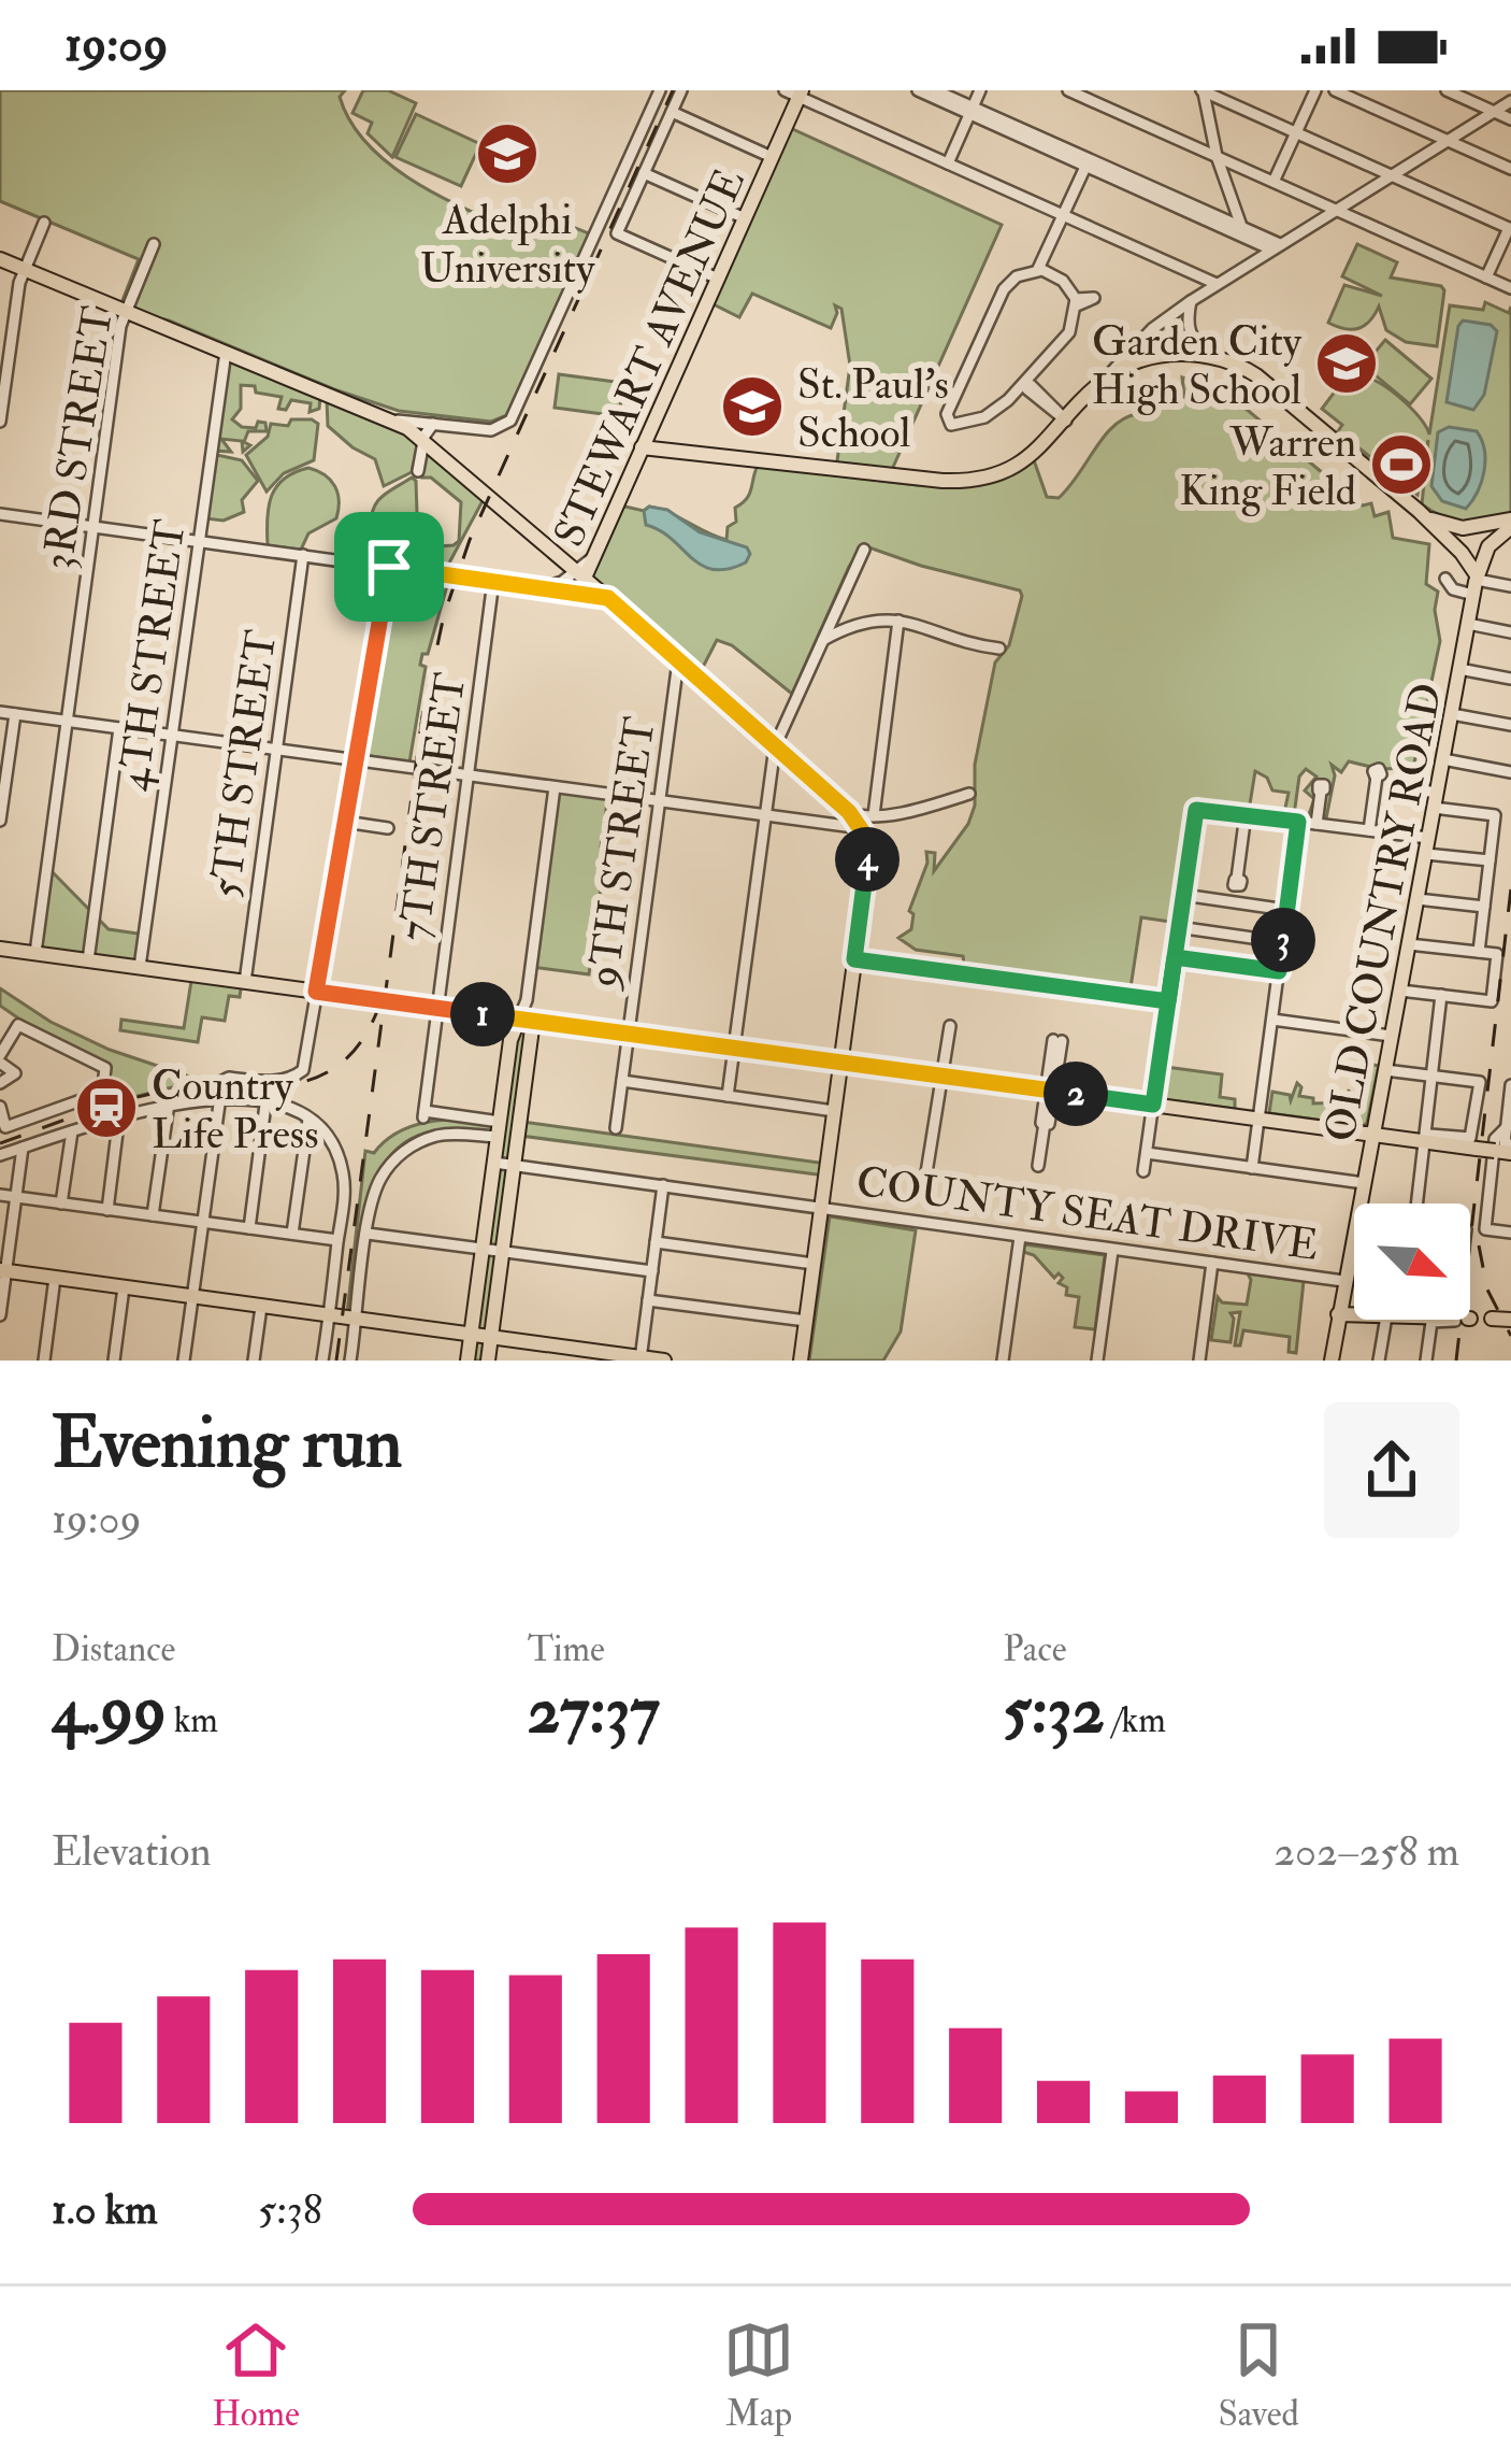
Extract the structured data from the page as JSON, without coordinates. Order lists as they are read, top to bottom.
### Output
{
  "streets": {
    "main road": ["STEWART AVENUE", "OLD COUNTRY ROAD"],
    "street": [
      "3RD STREET",
      "4TH STREET",
      "5TH STREET",
      "7TH STREET",
      "9TH STREET",
      "COUNTY SEAT DRIVE"
    ]
  },
  "crossings": [
    ["OLD COUNTRY ROAD", "COUNTY SEAT DRIVE"]
  ],
  "places": {
    "school or university": ["Adelphi University", "Garden City High School", "St. Paul's School"],
    "sports": ["Warren King Field"],
    "station": ["Country Life Press"]
  },
  "north": "bottom right",
  "page": {
    "status": "19:09",
    "pins": [
      "4",
      "3",
      "1",
      "2"
    ],
    "heading": ["Evening run", "19:09"],
    "stats": [
      ["Distance", "4.99 km"],
      ["Time", "27:37"],
      ["Pace", "5:32 /km"]
    ],
    "chart": ["Elevation", "202–258 m"],
    "list": [
      {
        "name": "1.0 km",
        "note": "5:38"
      }
    ],
    "tabs": ["Home", "Map", "Saved"]
  }
}
